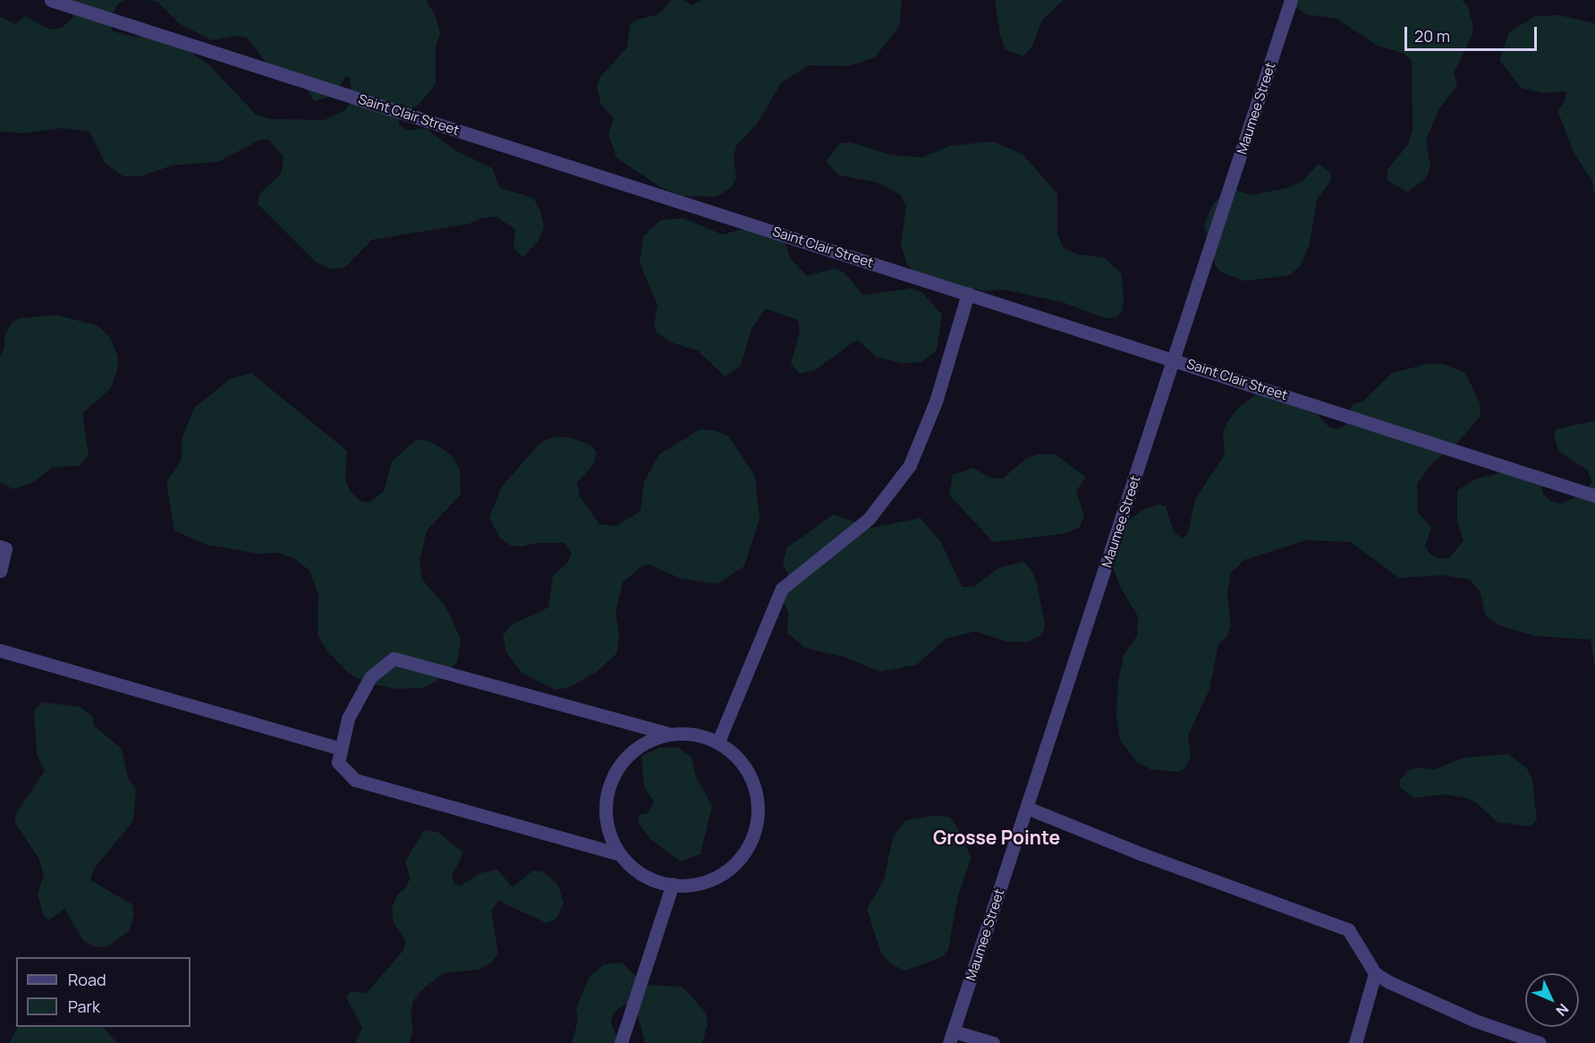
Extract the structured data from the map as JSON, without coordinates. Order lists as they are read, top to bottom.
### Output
{
  "streets": {
    "street": ["Maumee Street", "Saint Clair Street"]
  },
  "crossings": [
    ["Maumee Street", "Saint Clair Street"]
  ],
  "districts": ["Grosse Pointe"],
  "legend": ["Road", "Park"],
  "scale_bar": "20 m",
  "north": "bottom right"
}
